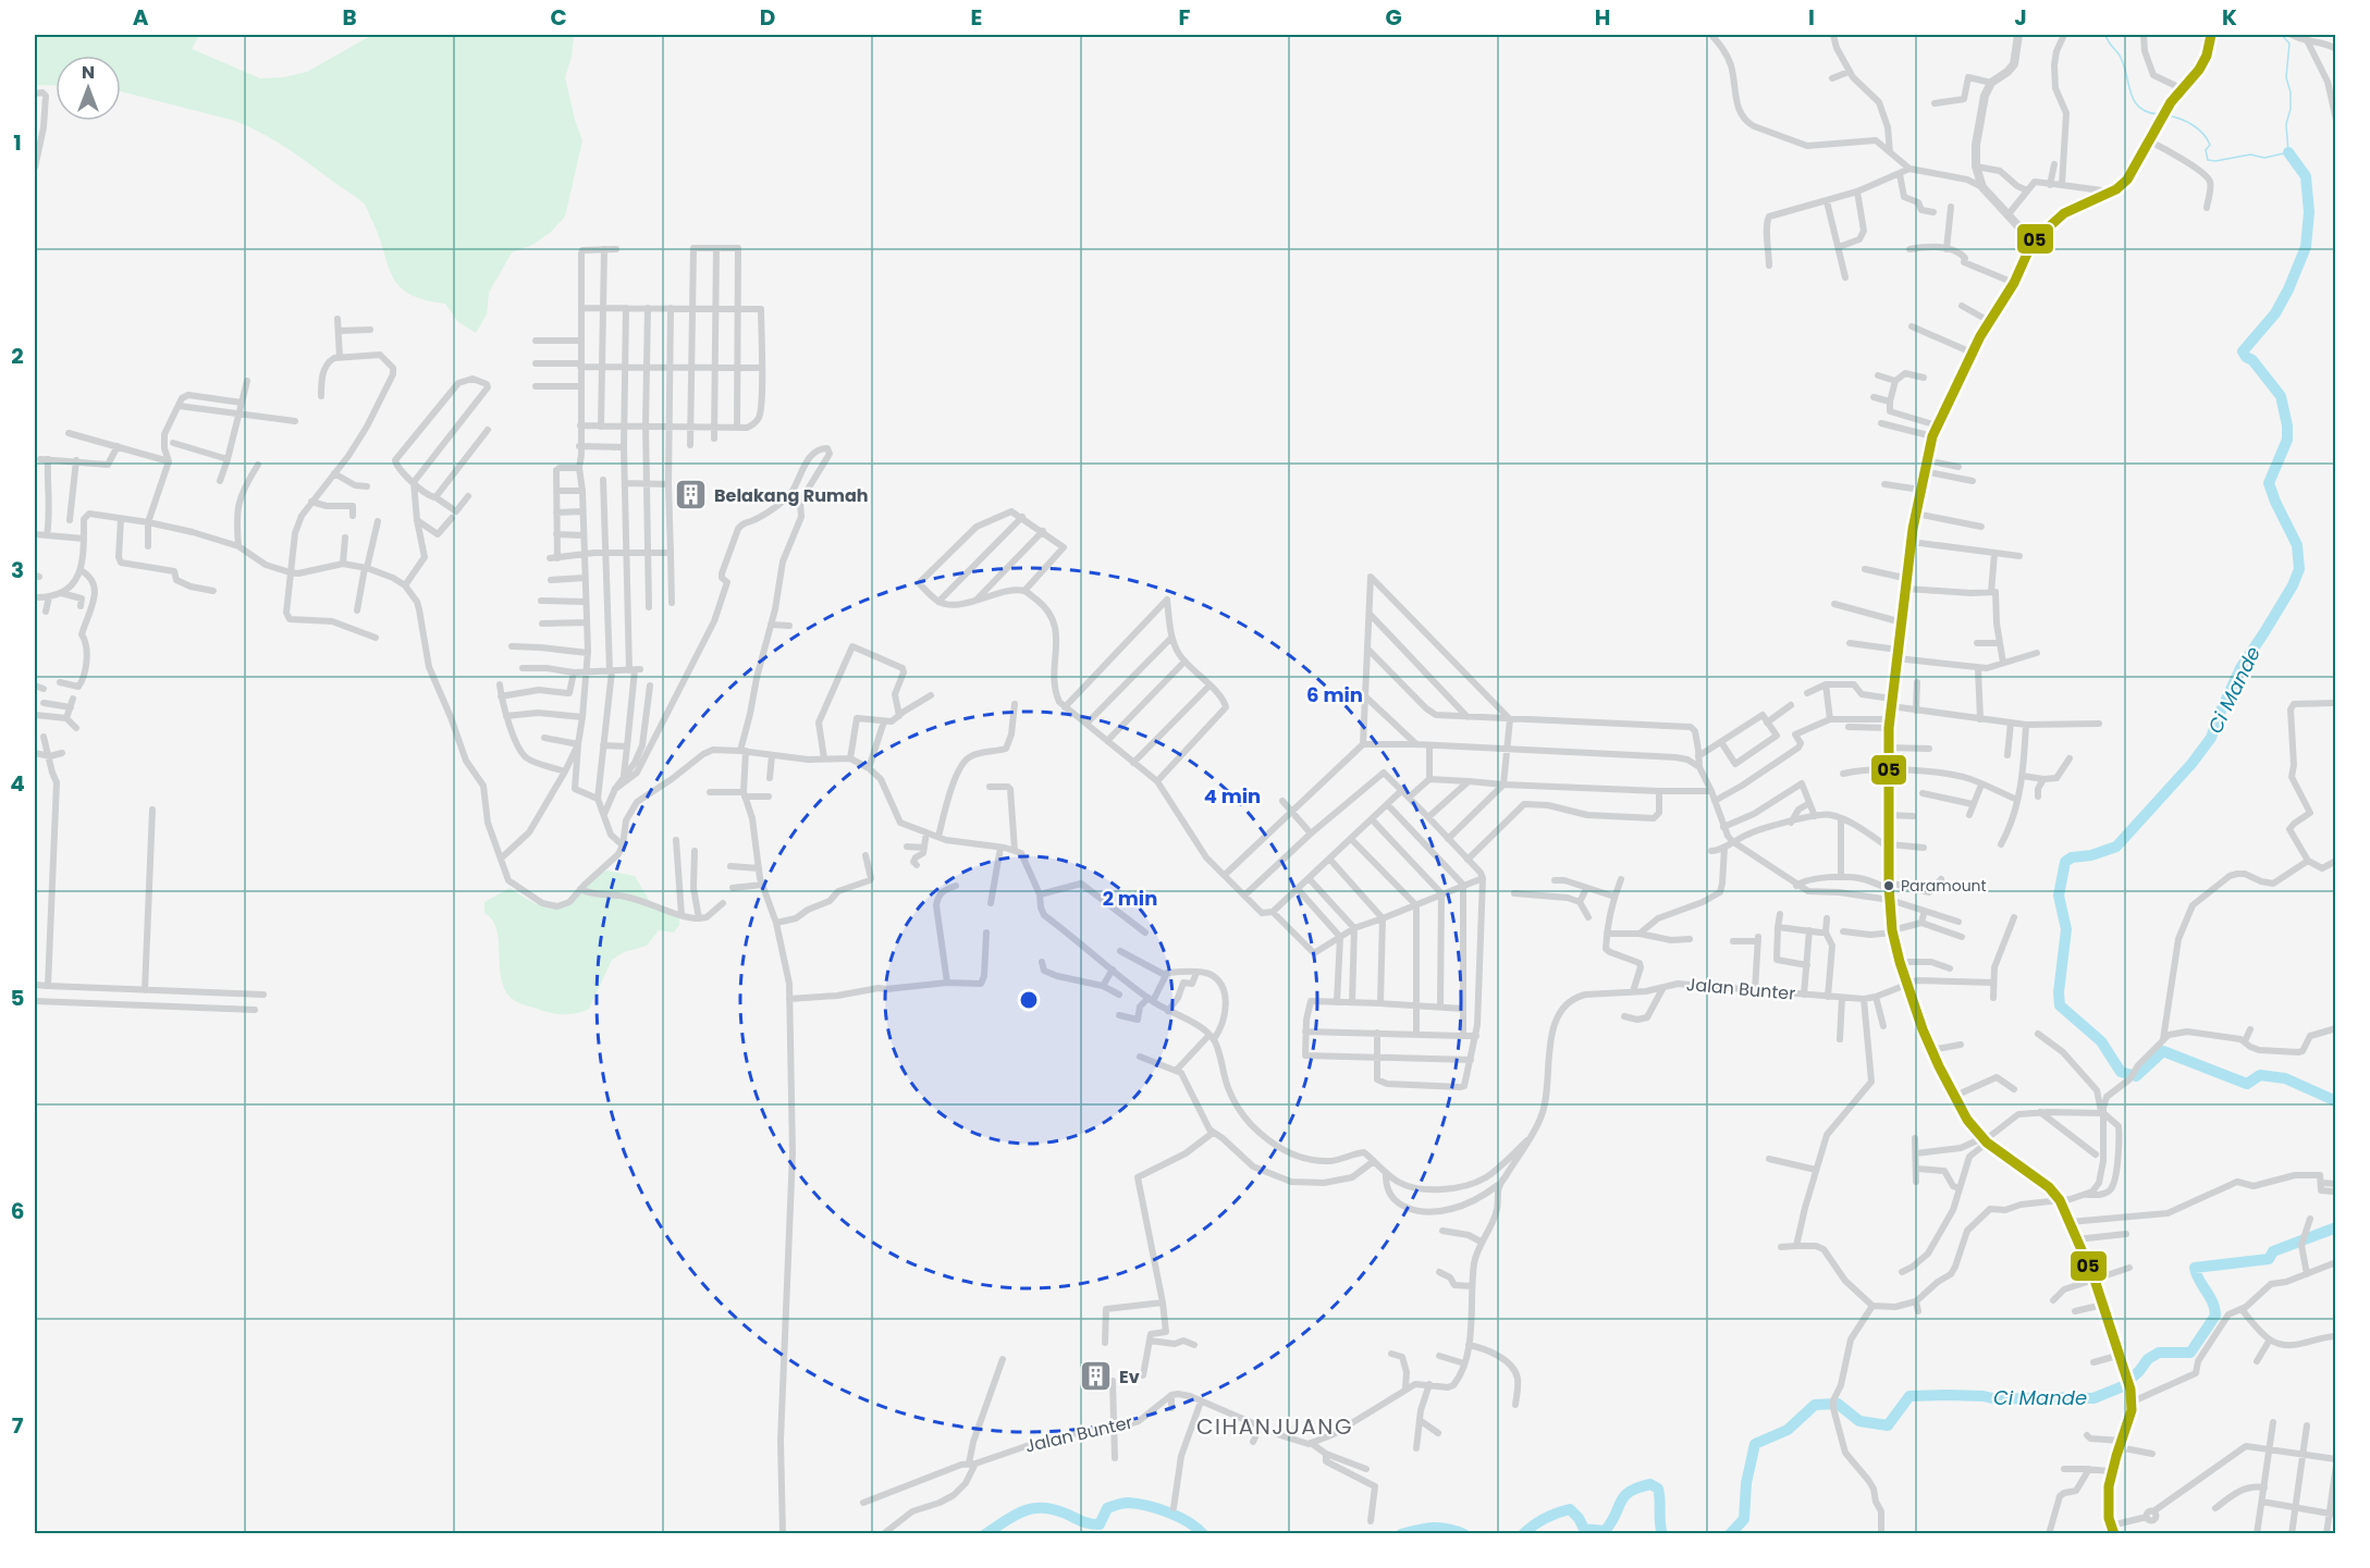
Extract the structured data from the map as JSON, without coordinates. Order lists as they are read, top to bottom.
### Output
{
  "streets": {
    "street": ["Jalan Bunter"]
  },
  "districts": ["CIHANJUANG"],
  "water": ["Ci Mande"],
  "places": {
    "building": ["Belakang Rumah", "Ev"],
    "other": ["Paramount"]
  },
  "lines": ["transit line 05"],
  "north": "top",
  "grid": {
    "columns": [
      "A",
      "B",
      "C",
      "D",
      "E",
      "F",
      "G",
      "H",
      "I",
      "J",
      "K"
    ],
    "rows": [
      "1",
      "2",
      "3",
      "4",
      "5",
      "6",
      "7"
    ]
  },
  "rings": ["6 min", "4 min", "2 min"]
}
